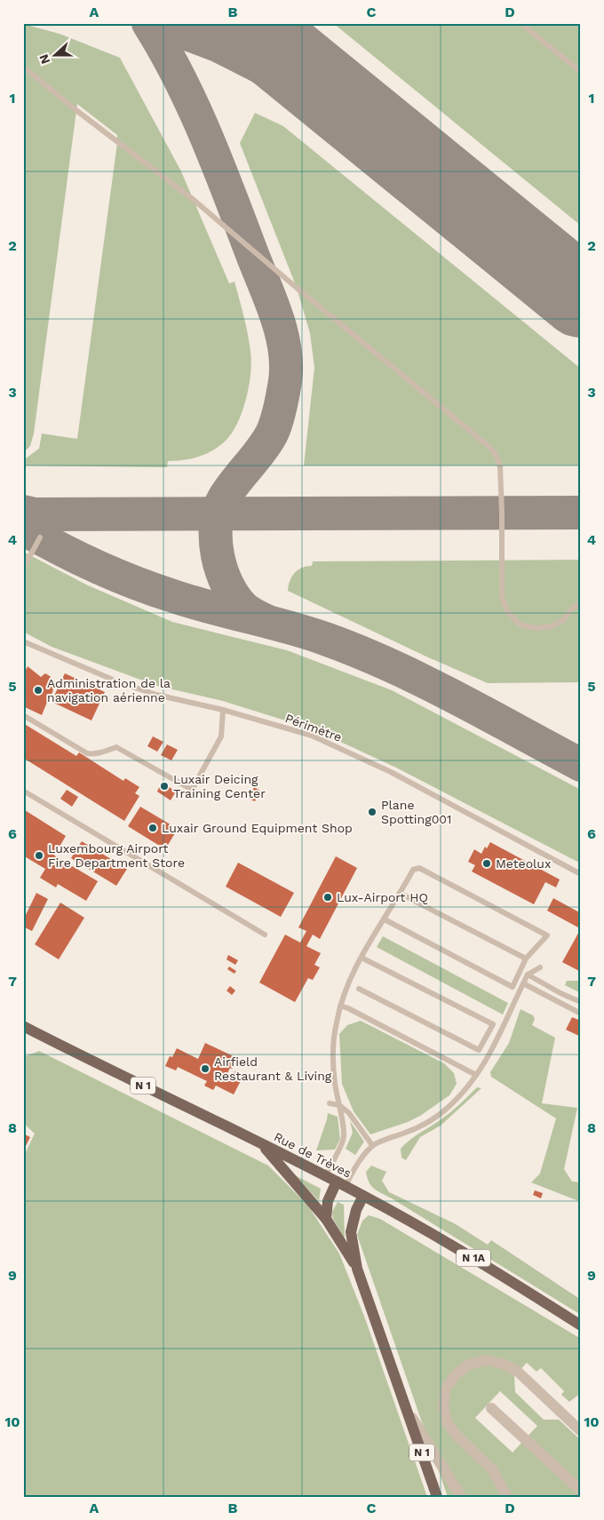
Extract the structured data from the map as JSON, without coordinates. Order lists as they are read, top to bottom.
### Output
{
  "streets": {
    "main road": ["N 1", "Rue de Trèves", "N 1A"],
    "lane": ["Périmètre"]
  },
  "crossings": [
    ["N 1", "Rue de Trèves"]
  ],
  "places": [
    "Administration de la navigation aérienne",
    "Luxair Deicing Training Center",
    "Plane Spotting001",
    "Luxair Ground Equipment Shop",
    "Luxembourg Airport Fire Department Store",
    "Meteolux",
    "Lux-Airport HQ",
    "Airfield Restaurant & Living"
  ],
  "north": "left",
  "grid": {
    "columns": [
      "A",
      "B",
      "C",
      "D"
    ],
    "rows": [
      "1",
      "2",
      "3",
      "4",
      "5",
      "6",
      "7",
      "8",
      "9",
      "10"
    ]
  }
}
